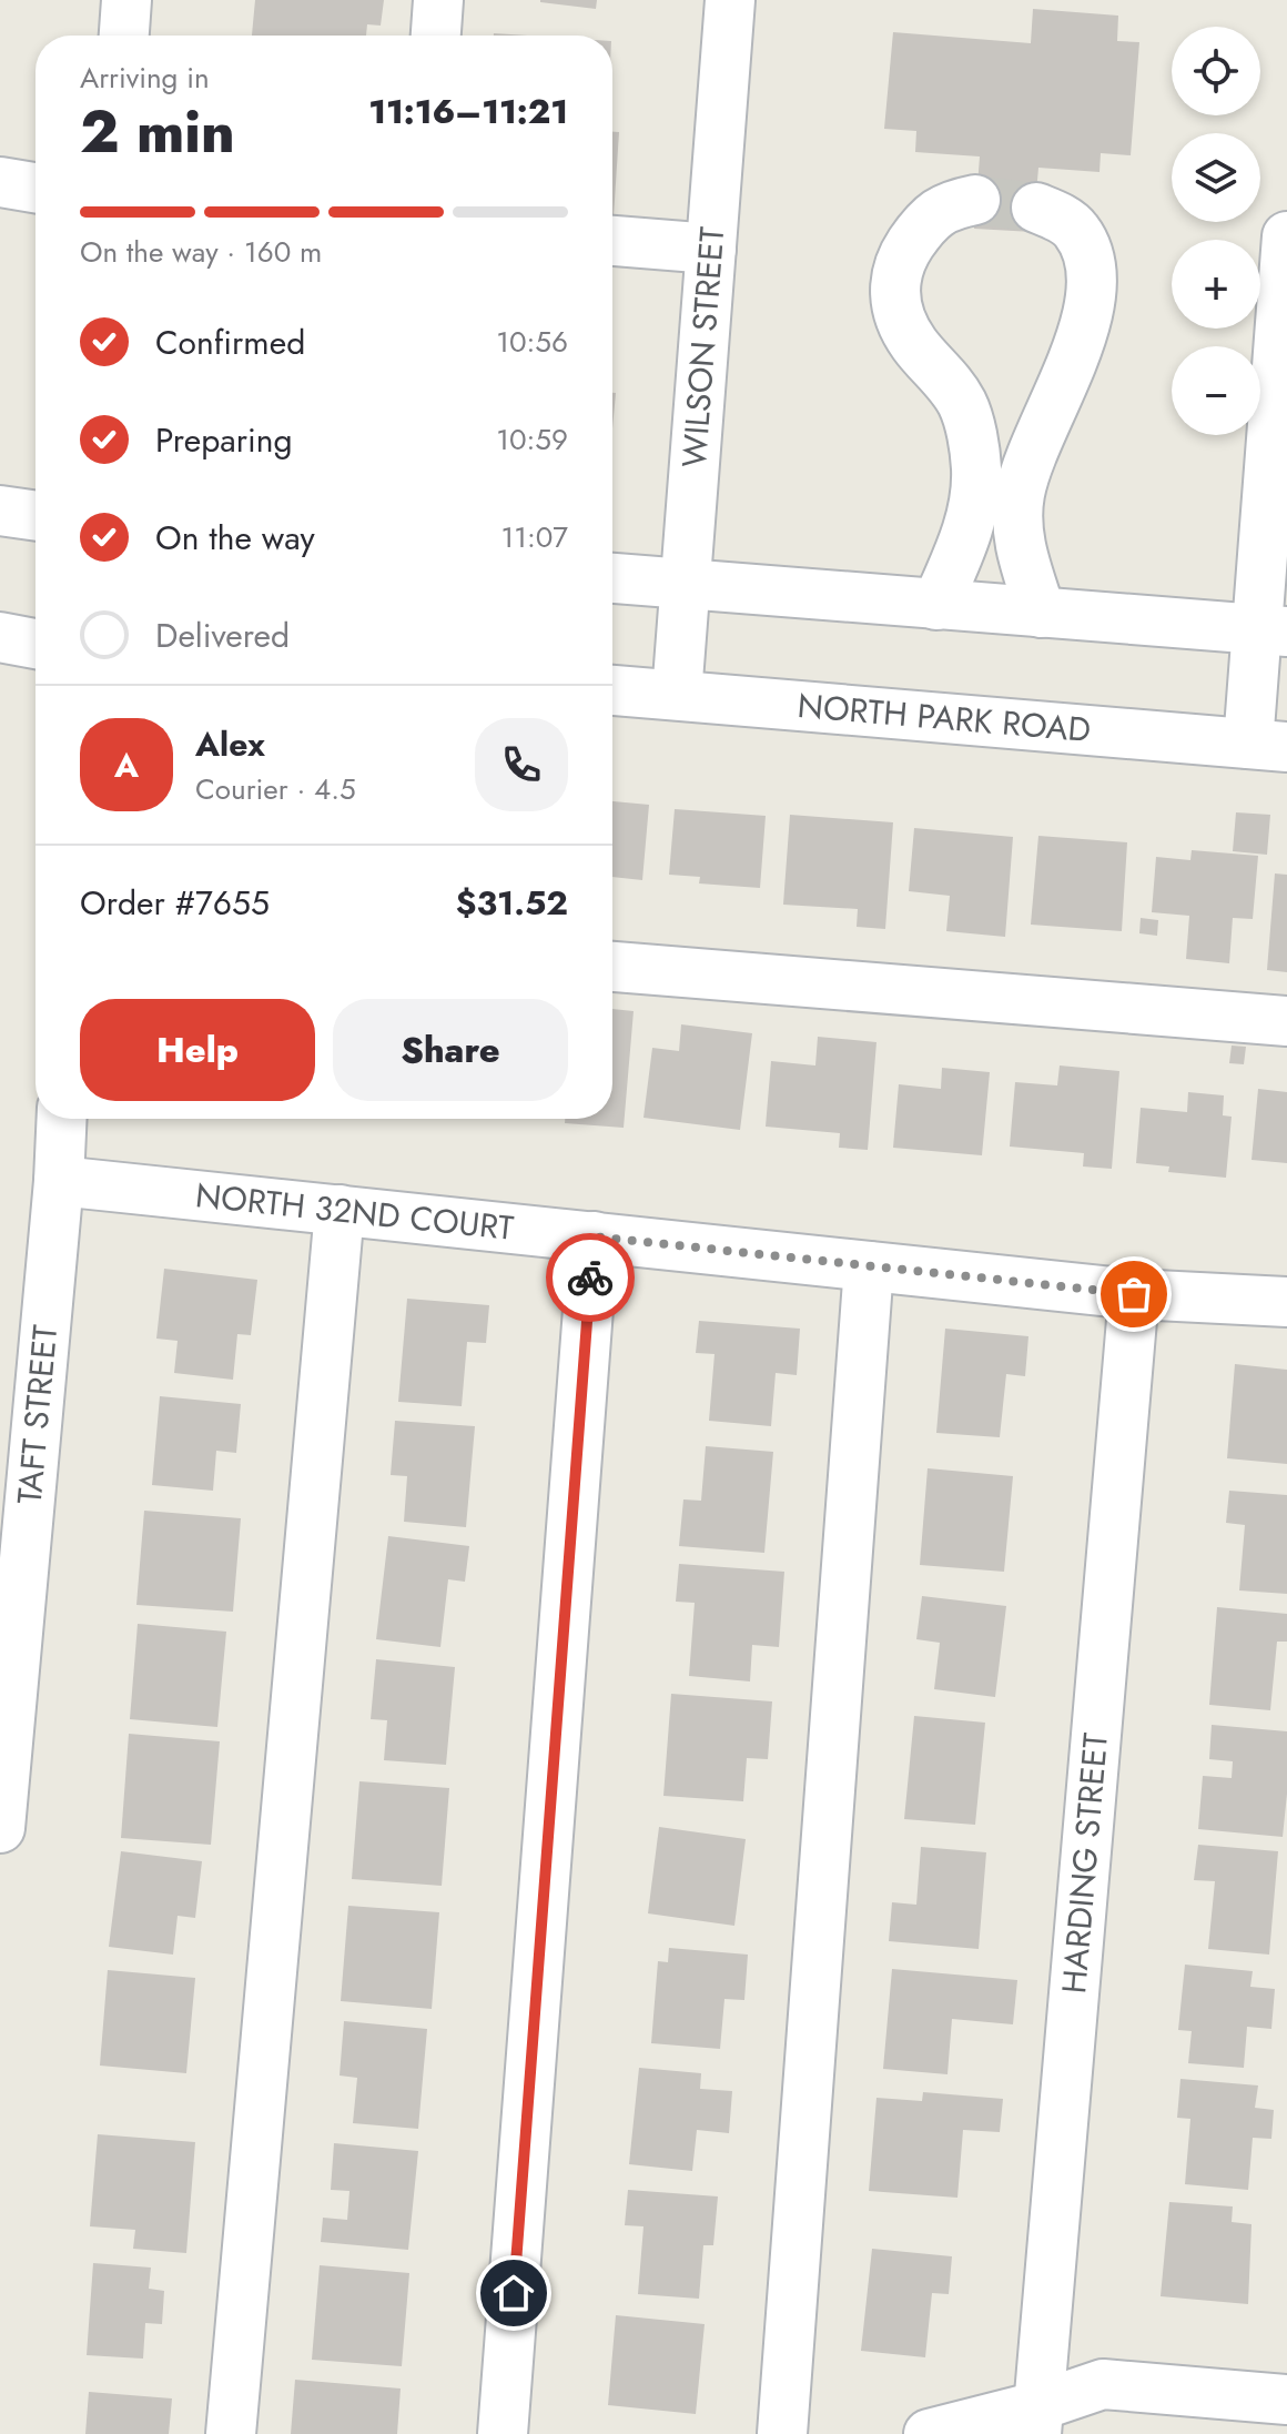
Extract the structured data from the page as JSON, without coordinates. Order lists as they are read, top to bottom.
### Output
{
  "streets": {
    "street": [
      "WILSON STREET",
      "NORTH PARK ROAD",
      "NORTH 32ND COURT",
      "TAFT STREET",
      "HARDING STREET"
    ]
  },
  "crossings": [
    ["WILSON STREET", "NORTH PARK ROAD"],
    ["NORTH 32ND COURT", "TAFT STREET"],
    ["NORTH 32ND COURT", "HARDING STREET"]
  ],
  "page": {
    "map_buttons": ["+", "−"],
    "heading": ["2 min", "Arriving in", "11:16–11:21"],
    "panel": [
      "Alex",
      "Courier · 4.5",
      "Order #7655",
      "$31.52"
    ],
    "bar": "On the way · 160 m",
    "list": [
      ["Confirmed", "10:56"],
      ["Preparing", "10:59"],
      ["On the way", "11:07"],
      "Delivered"
    ],
    "round": "A",
    "buttons": ["Help", "Share"]
  }
}
